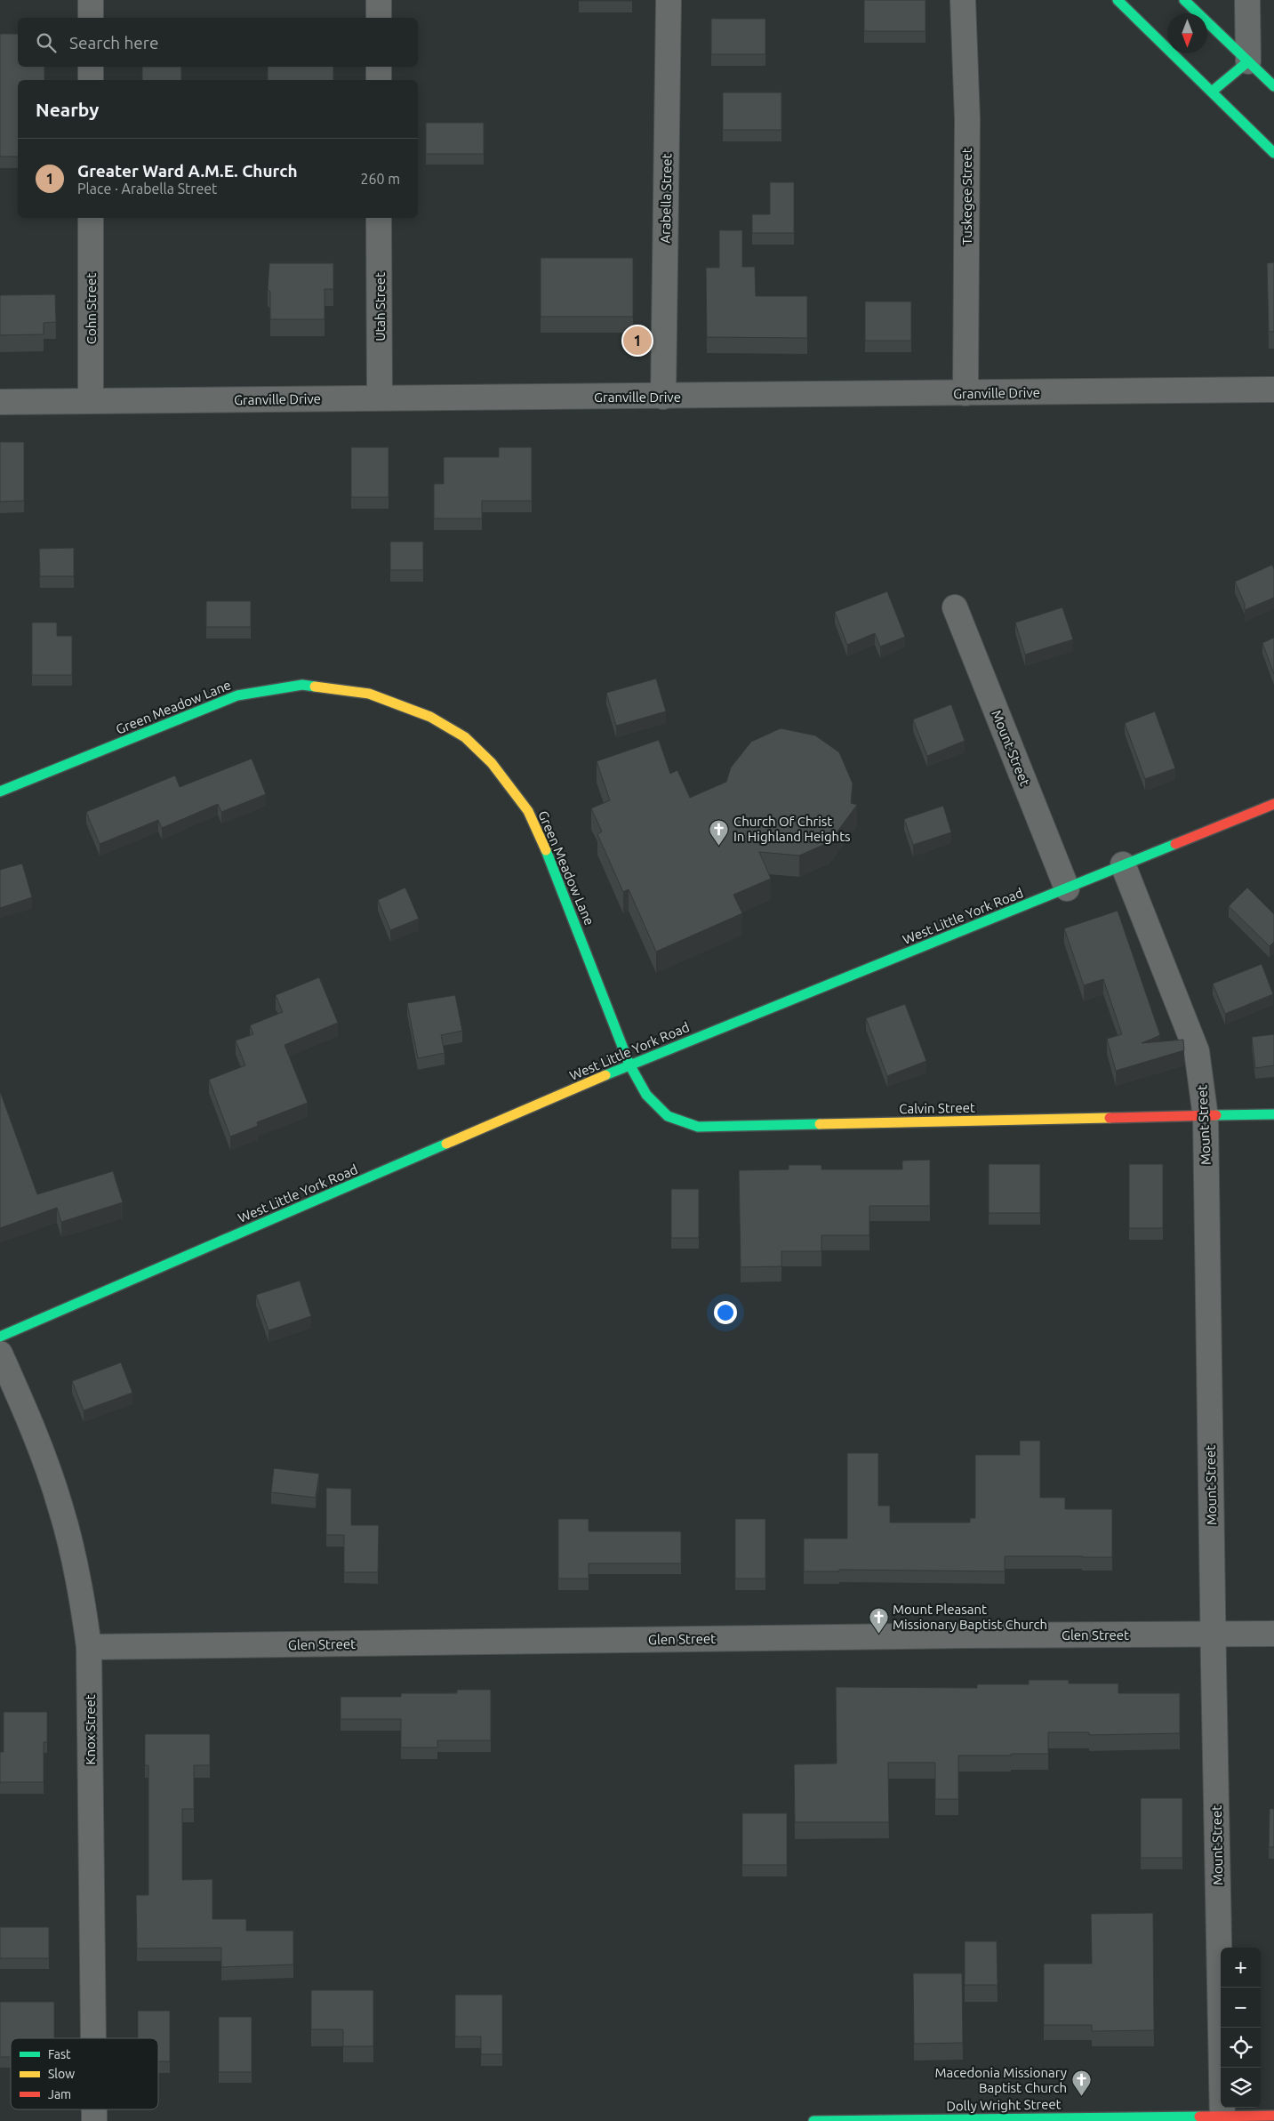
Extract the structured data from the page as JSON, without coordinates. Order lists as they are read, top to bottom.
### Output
{
  "streets": {
    "street": [
      "Tuskegee Street",
      "Arabella Street",
      "Utah Street",
      "Cohn Street",
      "Granville Drive",
      "Green Meadow Lane",
      "Mount Street",
      "West Little York Road",
      "Calvin Street",
      "Glen Street",
      "Knox Street",
      "Dolly Wright Street"
    ]
  },
  "crossings": [
    ["Tuskegee Street", "Granville Drive"],
    ["Arabella Street", "Granville Drive"],
    ["Utah Street", "Granville Drive"],
    ["Cohn Street", "Granville Drive"],
    ["Green Meadow Lane", "West Little York Road"],
    ["Green Meadow Lane", "Calvin Street"],
    ["Mount Street", "West Little York Road"],
    ["Mount Street", "Calvin Street"],
    ["Mount Street", "Glen Street"],
    ["Mount Street", "Dolly Wright Street"],
    ["West Little York Road", "Calvin Street"],
    ["Glen Street", "Knox Street"]
  ],
  "places": {
    "church": ["Church Of Christ In Highland Heights", "Mount Pleasant Missionary Baptist Church", "Macedonia Missionary Baptist Church"]
  },
  "legend": ["Fast", "Slow", "Jam"],
  "north": "bottom",
  "page": {
    "search": "Search here",
    "heading": "Nearby",
    "list": [
      {
        "mark": "1",
        "name": "Greater Ward A.M.E. Church",
        "note": "Place · Arabella Street",
        "value": "260 m"
      }
    ],
    "pins": "1",
    "map_buttons": ["+", "−"]
  }
}
